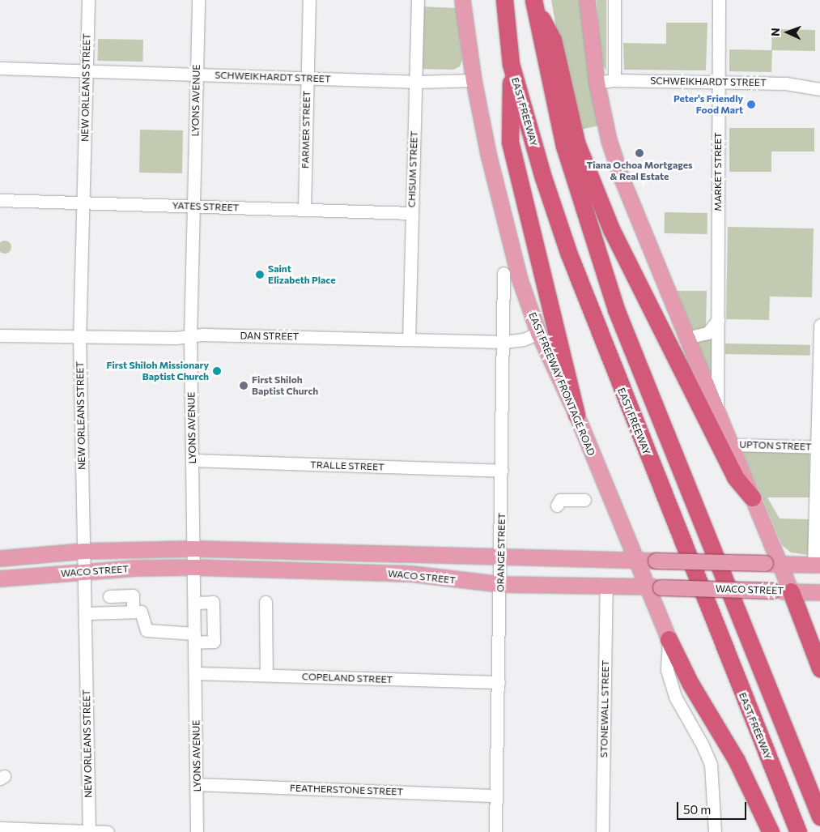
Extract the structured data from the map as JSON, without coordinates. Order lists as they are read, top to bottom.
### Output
{
  "streets": {
    "highway": ["EAST FREEWAY"],
    "main road": ["EAST FREEWAY FRONTAGE ROAD", "WACO STREET"],
    "street": [
      "SCHWEIKHARDT STREET",
      "NEW ORLEANS STREET",
      "LYONS AVENUE",
      "FARMER STREET",
      "CHISUM STREET",
      "MARKET STREET",
      "YATES STREET",
      "DAN STREET",
      "UPTON STREET",
      "TRALLE STREET",
      "ORANGE STREET",
      "COPELAND STREET",
      "STONEWALL STREET",
      "FEATHERSTONE STREET"
    ]
  },
  "crossings": [
    ["SCHWEIKHARDT STREET", "NEW ORLEANS STREET"],
    ["SCHWEIKHARDT STREET", "LYONS AVENUE"],
    ["SCHWEIKHARDT STREET", "FARMER STREET"],
    ["SCHWEIKHARDT STREET", "CHISUM STREET"],
    ["SCHWEIKHARDT STREET", "MARKET STREET"],
    ["SCHWEIKHARDT STREET", "EAST FREEWAY FRONTAGE ROAD"],
    ["NEW ORLEANS STREET", "YATES STREET"],
    ["NEW ORLEANS STREET", "DAN STREET"],
    ["NEW ORLEANS STREET", "WACO STREET"],
    ["LYONS AVENUE", "YATES STREET"],
    ["LYONS AVENUE", "DAN STREET"],
    ["LYONS AVENUE", "TRALLE STREET"],
    ["LYONS AVENUE", "WACO STREET"],
    ["LYONS AVENUE", "COPELAND STREET"],
    ["LYONS AVENUE", "FEATHERSTONE STREET"],
    ["FARMER STREET", "YATES STREET"],
    ["CHISUM STREET", "YATES STREET"],
    ["CHISUM STREET", "DAN STREET"],
    ["DAN STREET", "EAST FREEWAY FRONTAGE ROAD"],
    ["DAN STREET", "ORANGE STREET"],
    ["EAST FREEWAY FRONTAGE ROAD", "WACO STREET"],
    ["TRALLE STREET", "ORANGE STREET"],
    ["ORANGE STREET", "WACO STREET"],
    ["ORANGE STREET", "COPELAND STREET"],
    ["ORANGE STREET", "FEATHERSTONE STREET"],
    ["WACO STREET", "STONEWALL STREET"]
  ],
  "places": [
    "Peter's Friendly Food Mart",
    "Tiana Ochoa Mortgages & Real Estate",
    "Saint Elizabeth Place",
    "First Shiloh Missionary Baptist Church",
    "First Shiloh Baptist Church"
  ],
  "scale_bar": "50 m",
  "north": "left"
}
